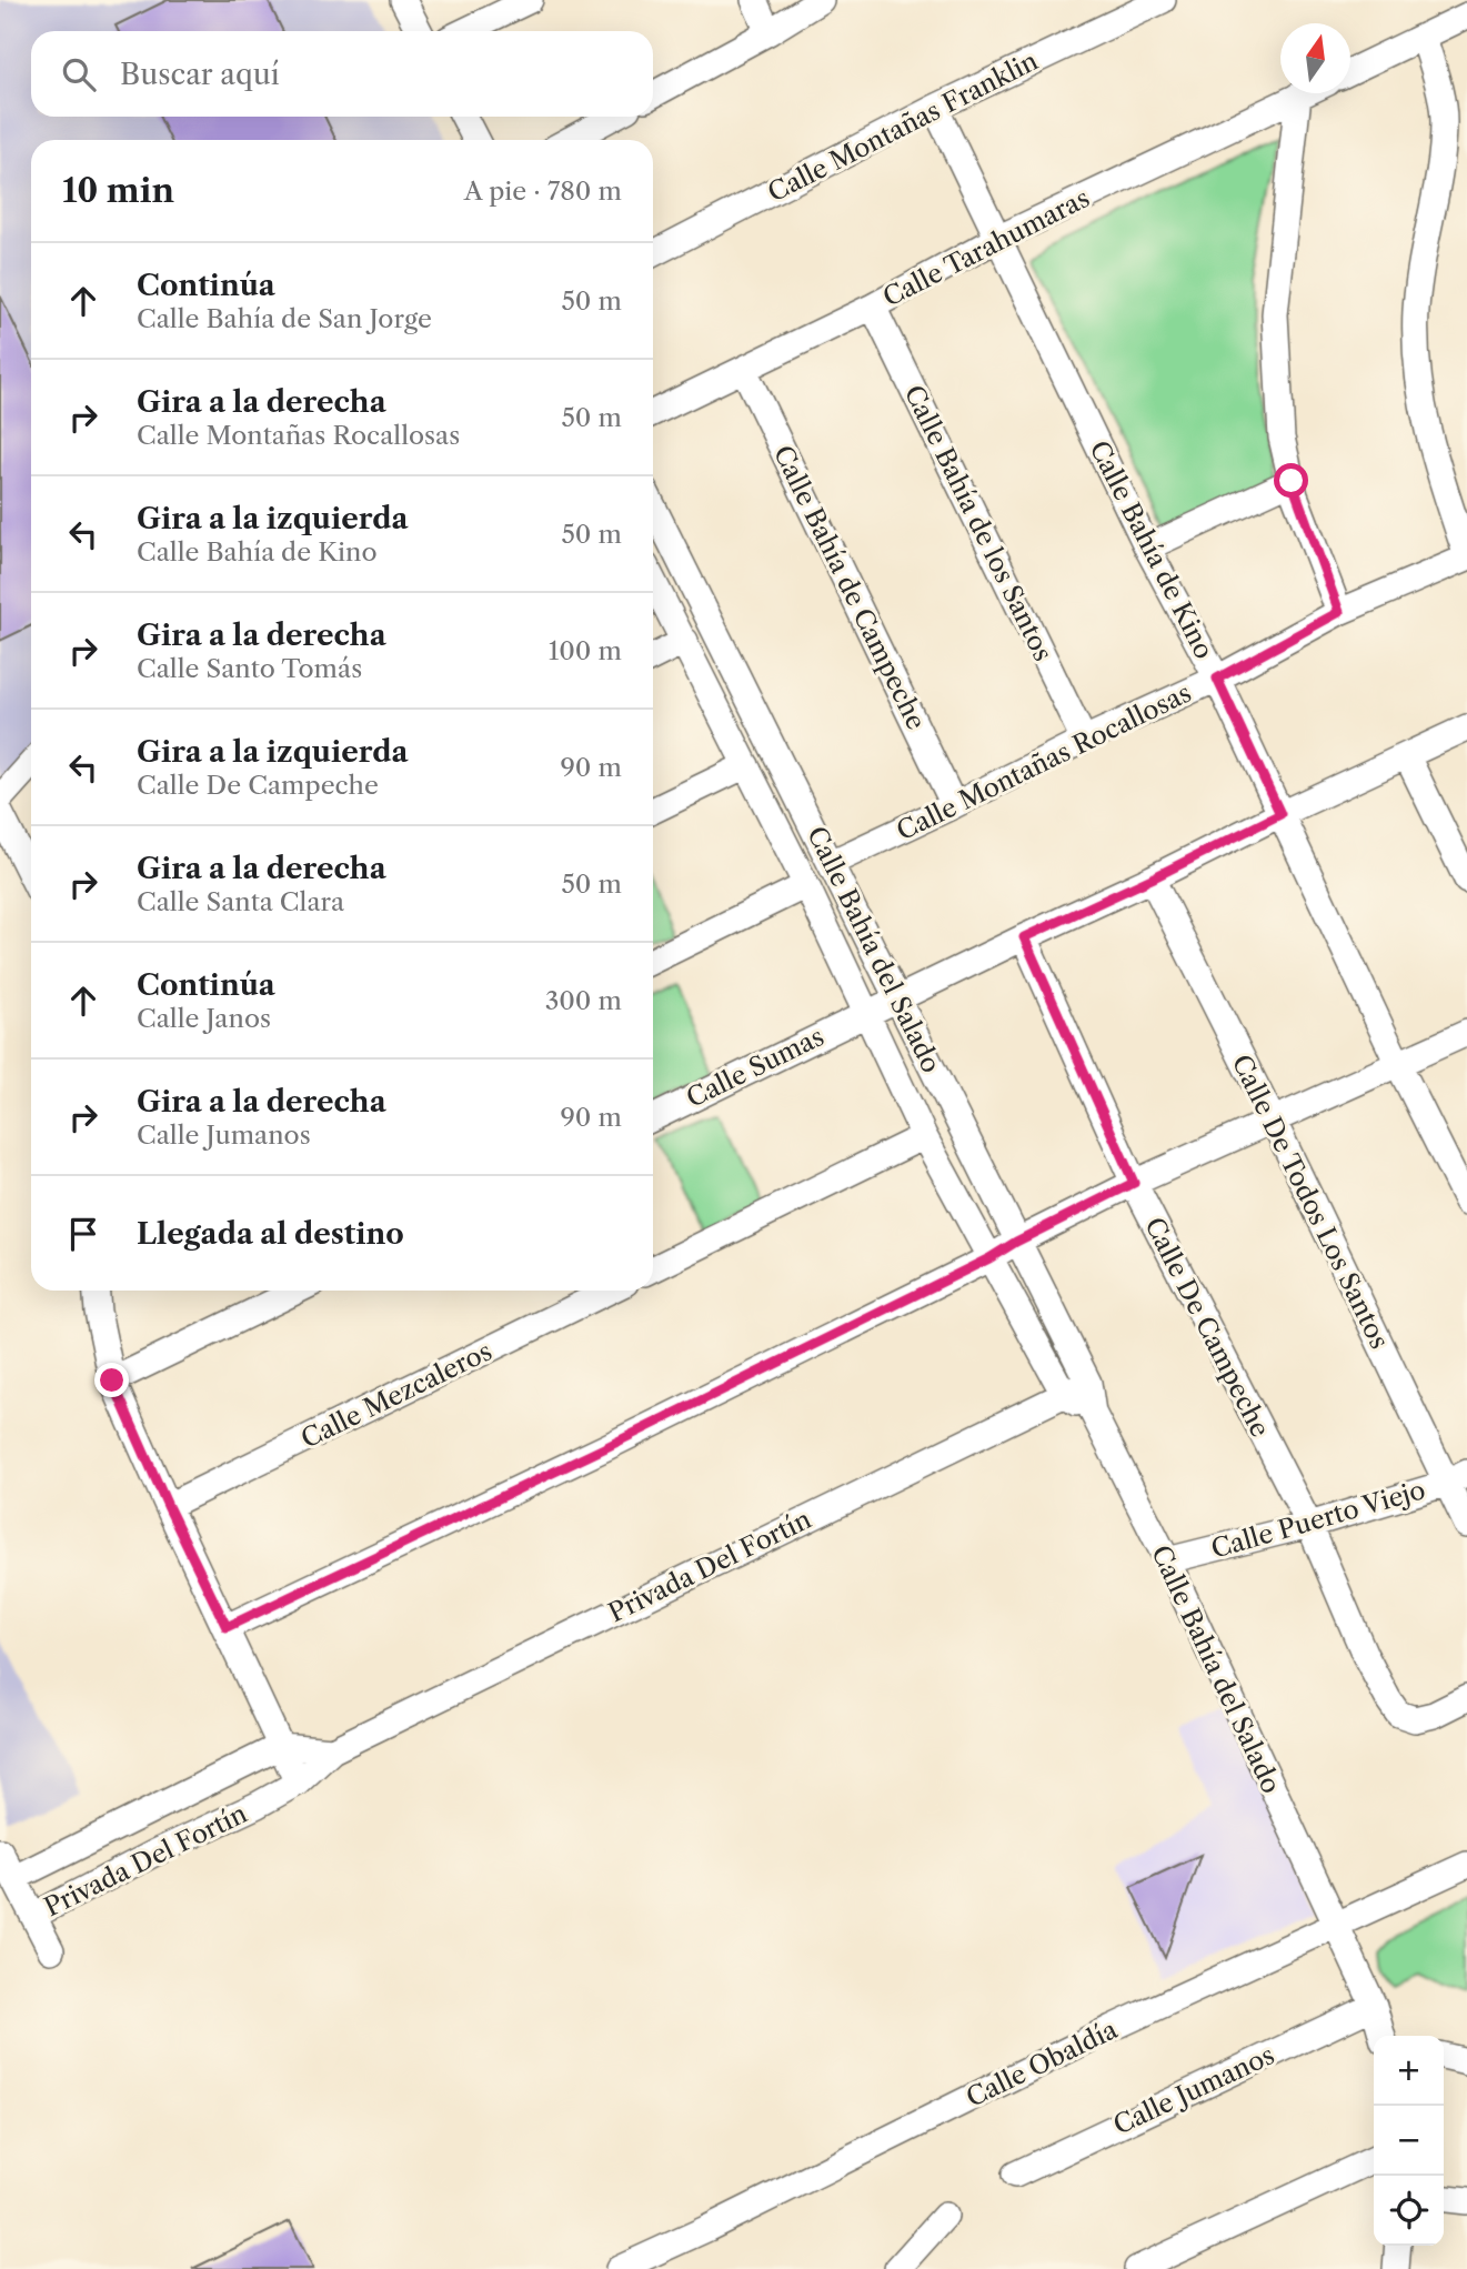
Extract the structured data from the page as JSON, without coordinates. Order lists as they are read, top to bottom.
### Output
{
  "streets": {
    "street": [
      "Calle Montañas Franklin",
      "Calle Tarahumaras",
      "Calle Bahía de los Santos",
      "Calle Bahía de Kino",
      "Calle Bahía de Campeche",
      "Calle Montañas Rocallosas",
      "Calle Bahía del Salado",
      "Calle Sumas",
      "Calle De Todos Los Santos",
      "Calle De Campeche",
      "Calle Mezcaleros",
      "Calle Puerto Viejo",
      "Privada Del Fortín",
      "Calle Obaldía",
      "Calle Jumanos"
    ]
  },
  "crossings": [
    ["Calle Montañas Franklin", "Calle Bahía de Kino"],
    ["Calle Tarahumaras", "Calle Bahía de los Santos"],
    ["Calle Tarahumaras", "Calle Bahía de Kino"],
    ["Calle Tarahumaras", "Calle Bahía de Campeche"],
    ["Calle Bahía de los Santos", "Calle Montañas Rocallosas"],
    ["Calle Bahía de Kino", "Calle Montañas Rocallosas"],
    ["Calle Bahía de Kino", "Calle Sumas"],
    ["Calle Bahía de Campeche", "Calle Montañas Rocallosas"],
    ["Calle Montañas Rocallosas", "Calle Bahía del Salado"],
    ["Calle Bahía del Salado", "Calle Sumas"],
    ["Calle Bahía del Salado", "Calle Puerto Viejo"],
    ["Calle Bahía del Salado", "Privada Del Fortín"],
    ["Calle Bahía del Salado", "Calle Obaldía"],
    ["Calle Bahía del Salado", "Calle Jumanos"],
    ["Calle Sumas", "Calle De Todos Los Santos"],
    ["Calle Sumas", "Calle De Campeche"],
    ["Calle De Todos Los Santos", "Calle Puerto Viejo"],
    ["Calle De Campeche", "Calle Puerto Viejo"]
  ],
  "north": "top",
  "page": {
    "search": "Buscar aquí",
    "heading": ["10 min", "A pie · 780 m"],
    "list": [
      ["Continúa", "Calle Bahía de San Jorge", "50 m"],
      ["Gira a la derecha", "Calle Montañas Rocallosas", "50 m"],
      ["Gira a la izquierda", "Calle Bahía de Kino", "50 m"],
      ["Gira a la derecha", "Calle Santo Tomás", "100 m"],
      ["Gira a la izquierda", "Calle De Campeche", "90 m"],
      ["Gira a la derecha", "Calle Santa Clara", "50 m"],
      ["Continúa", "Calle Janos", "300 m"],
      ["Gira a la derecha", "Calle Jumanos", "90 m"],
      "Llegada al destino"
    ],
    "map_buttons": ["+", "−"]
  }
}
